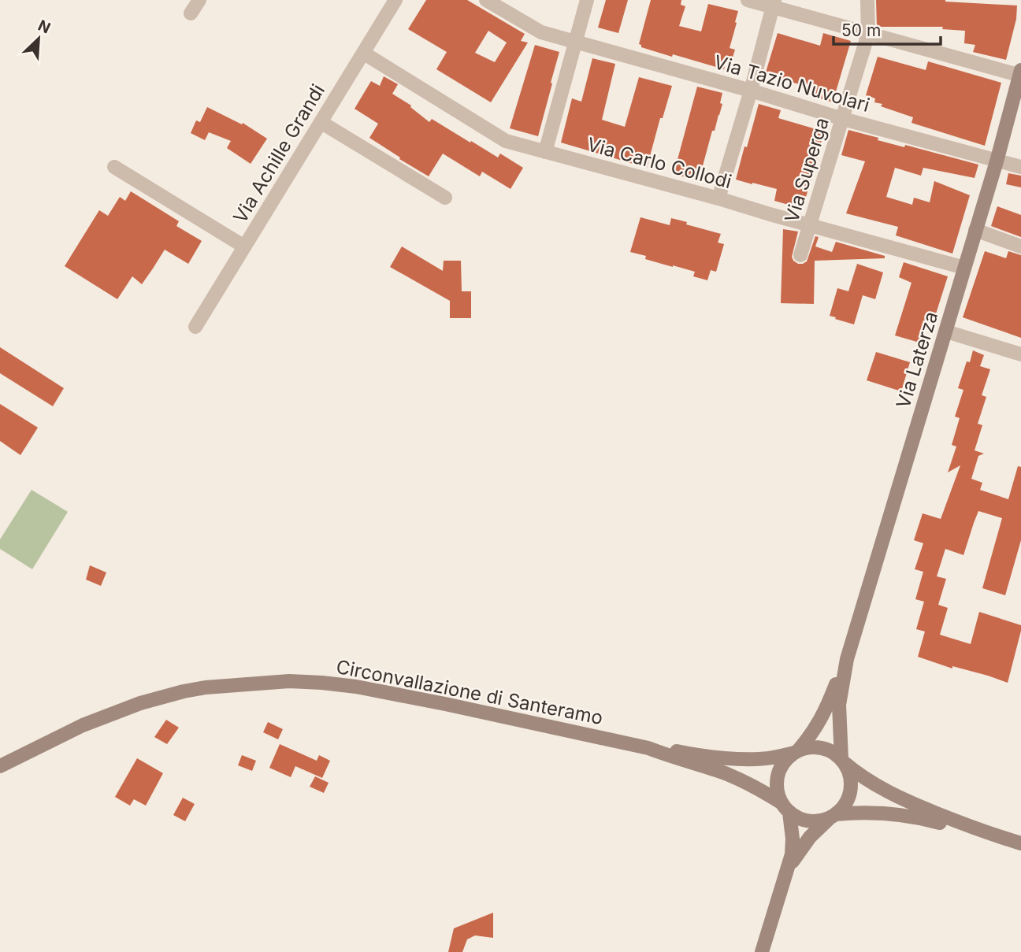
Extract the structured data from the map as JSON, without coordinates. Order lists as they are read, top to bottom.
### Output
{
  "streets": {
    "main road": ["Via Laterza", "Circonvallazione di Santeramo"],
    "street": [
      "Via Tazio Nuvolari",
      "Via Achille Grandi",
      "Via Carlo Collodi",
      "Via Superga"
    ]
  },
  "crossings": [
    ["Via Tazio Nuvolari", "Via Superga"],
    ["Via Tazio Nuvolari", "Via Laterza"],
    ["Via Achille Grandi", "Via Carlo Collodi"],
    ["Via Carlo Collodi", "Via Superga"],
    ["Via Carlo Collodi", "Via Laterza"]
  ],
  "scale_bar": "50 m",
  "north": "top right"
}
